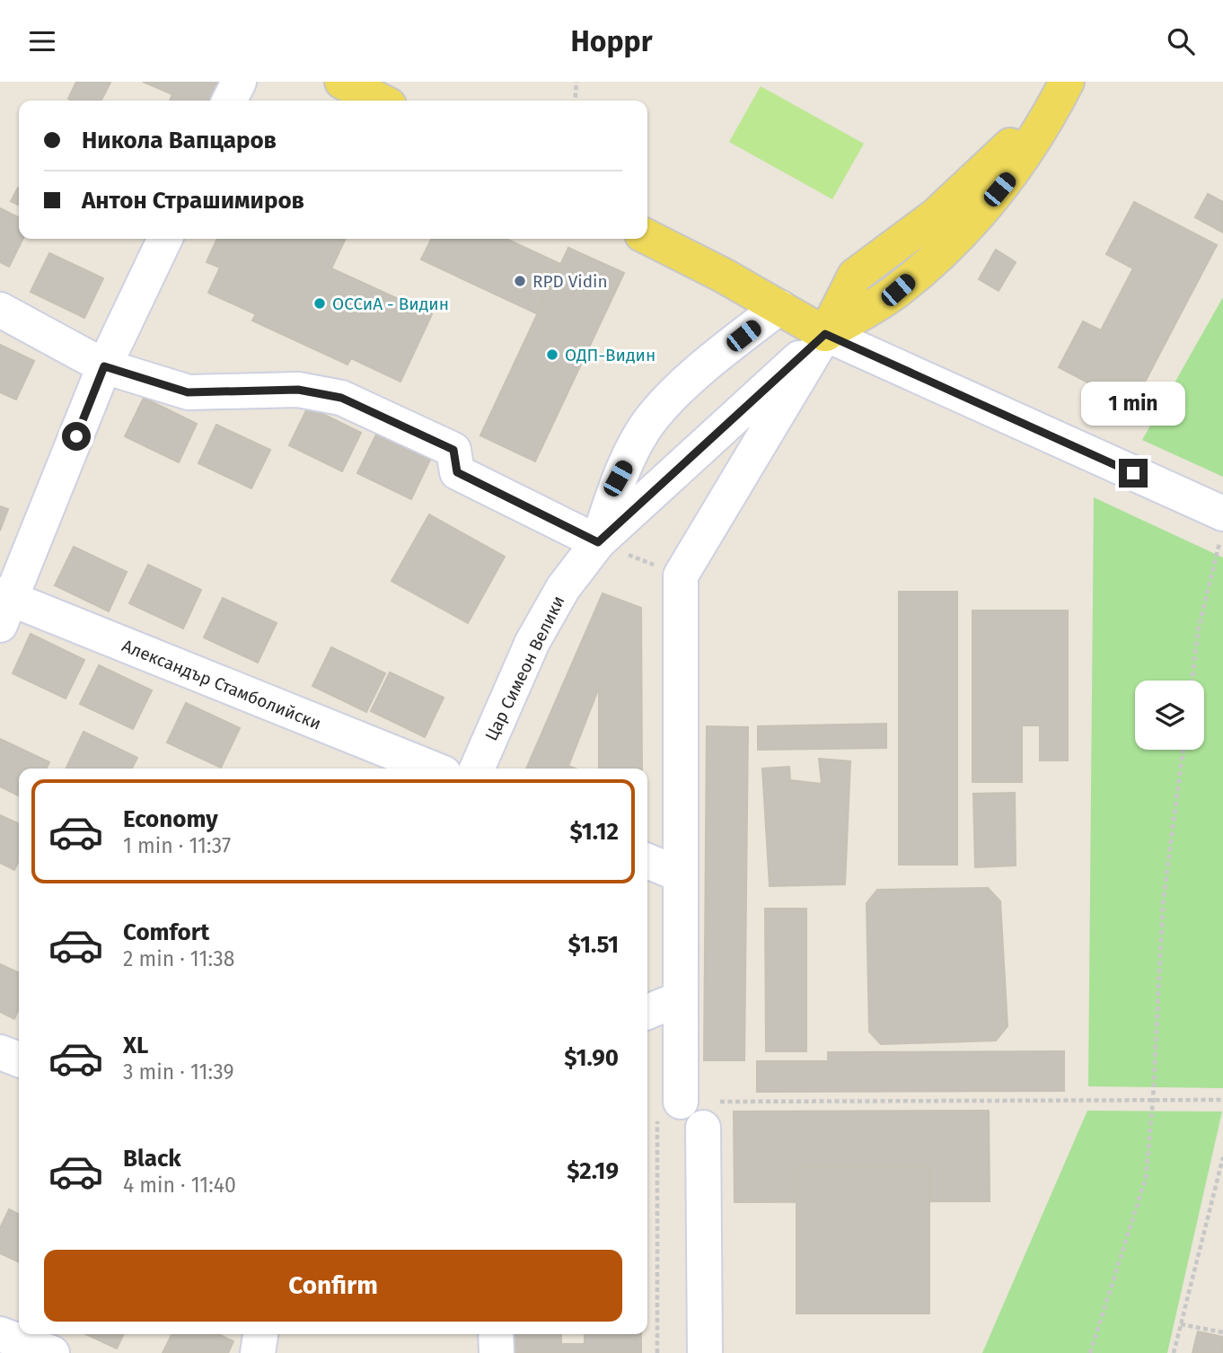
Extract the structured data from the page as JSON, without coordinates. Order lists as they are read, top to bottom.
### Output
{
  "streets": {
    "main road": ["Цар Симеон Велики"],
    "street": ["Александър Стамболийски"]
  },
  "places": ["RPD Vidin", "ОССиА - Видин", "ОДП-Видин"],
  "page": {
    "header": "Hoppr",
    "banner": ["Никола Вапцаров", "Антон Страшимиров"],
    "bubble": "1 min",
    "list": [
      {
        "name": "Economy",
        "note": "1 min · 11:37",
        "value": "$1.12"
      },
      {
        "name": "Comfort",
        "note": "2 min · 11:38",
        "value": "$1.51"
      },
      {
        "name": "XL",
        "note": "3 min · 11:39",
        "value": "$1.90"
      },
      {
        "name": "Black",
        "note": "4 min · 11:40",
        "value": "$2.19"
      }
    ],
    "buttons": "Confirm"
  }
}
